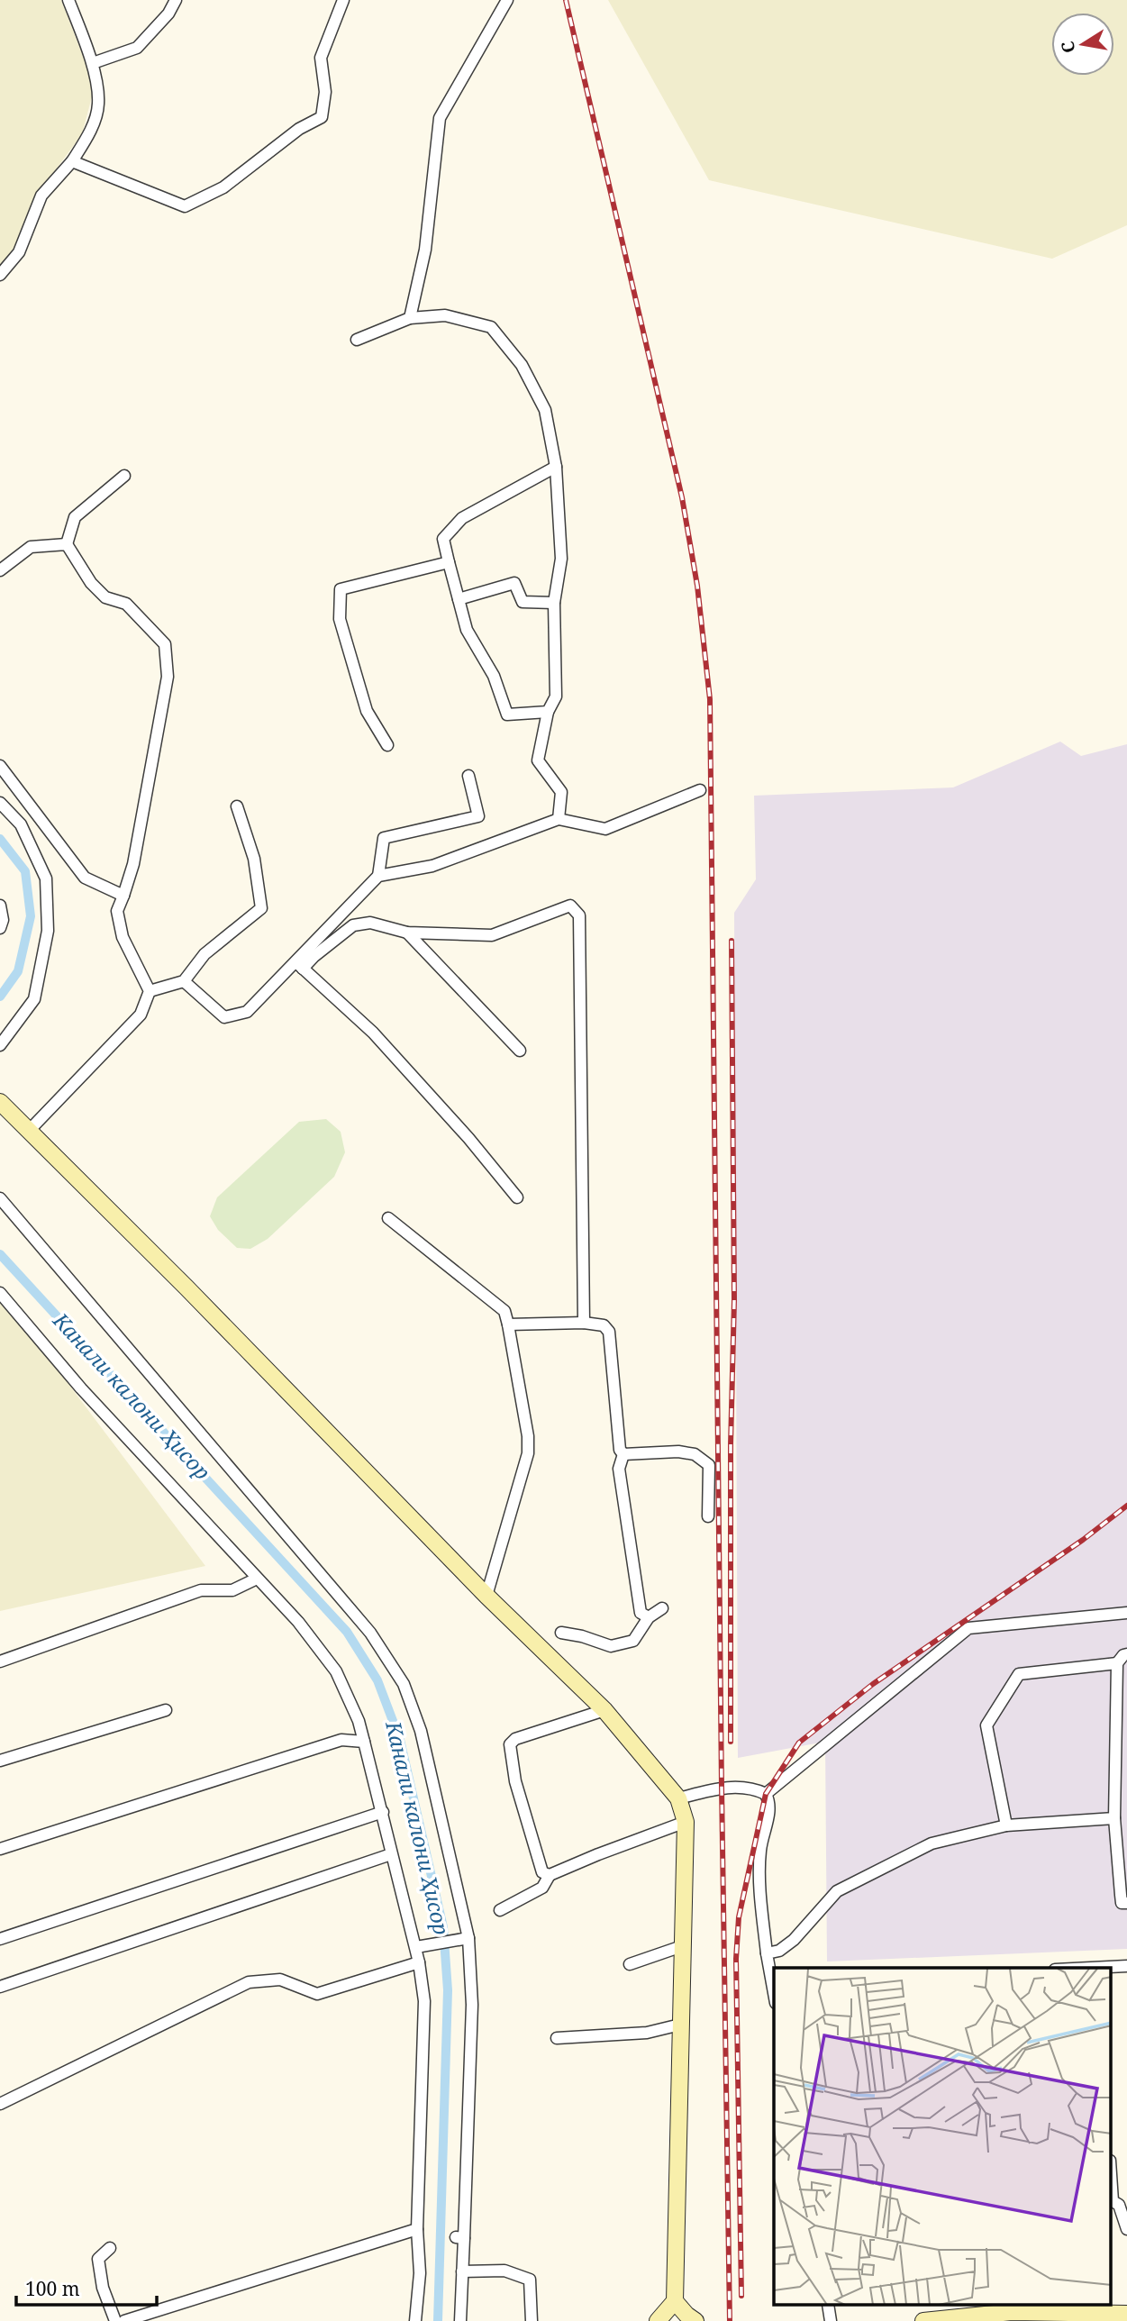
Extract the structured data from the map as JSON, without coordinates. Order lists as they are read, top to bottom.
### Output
{
  "water": ["Канали калони Ҳисор"],
  "scale_bar": "100 m",
  "north": "left"
}
